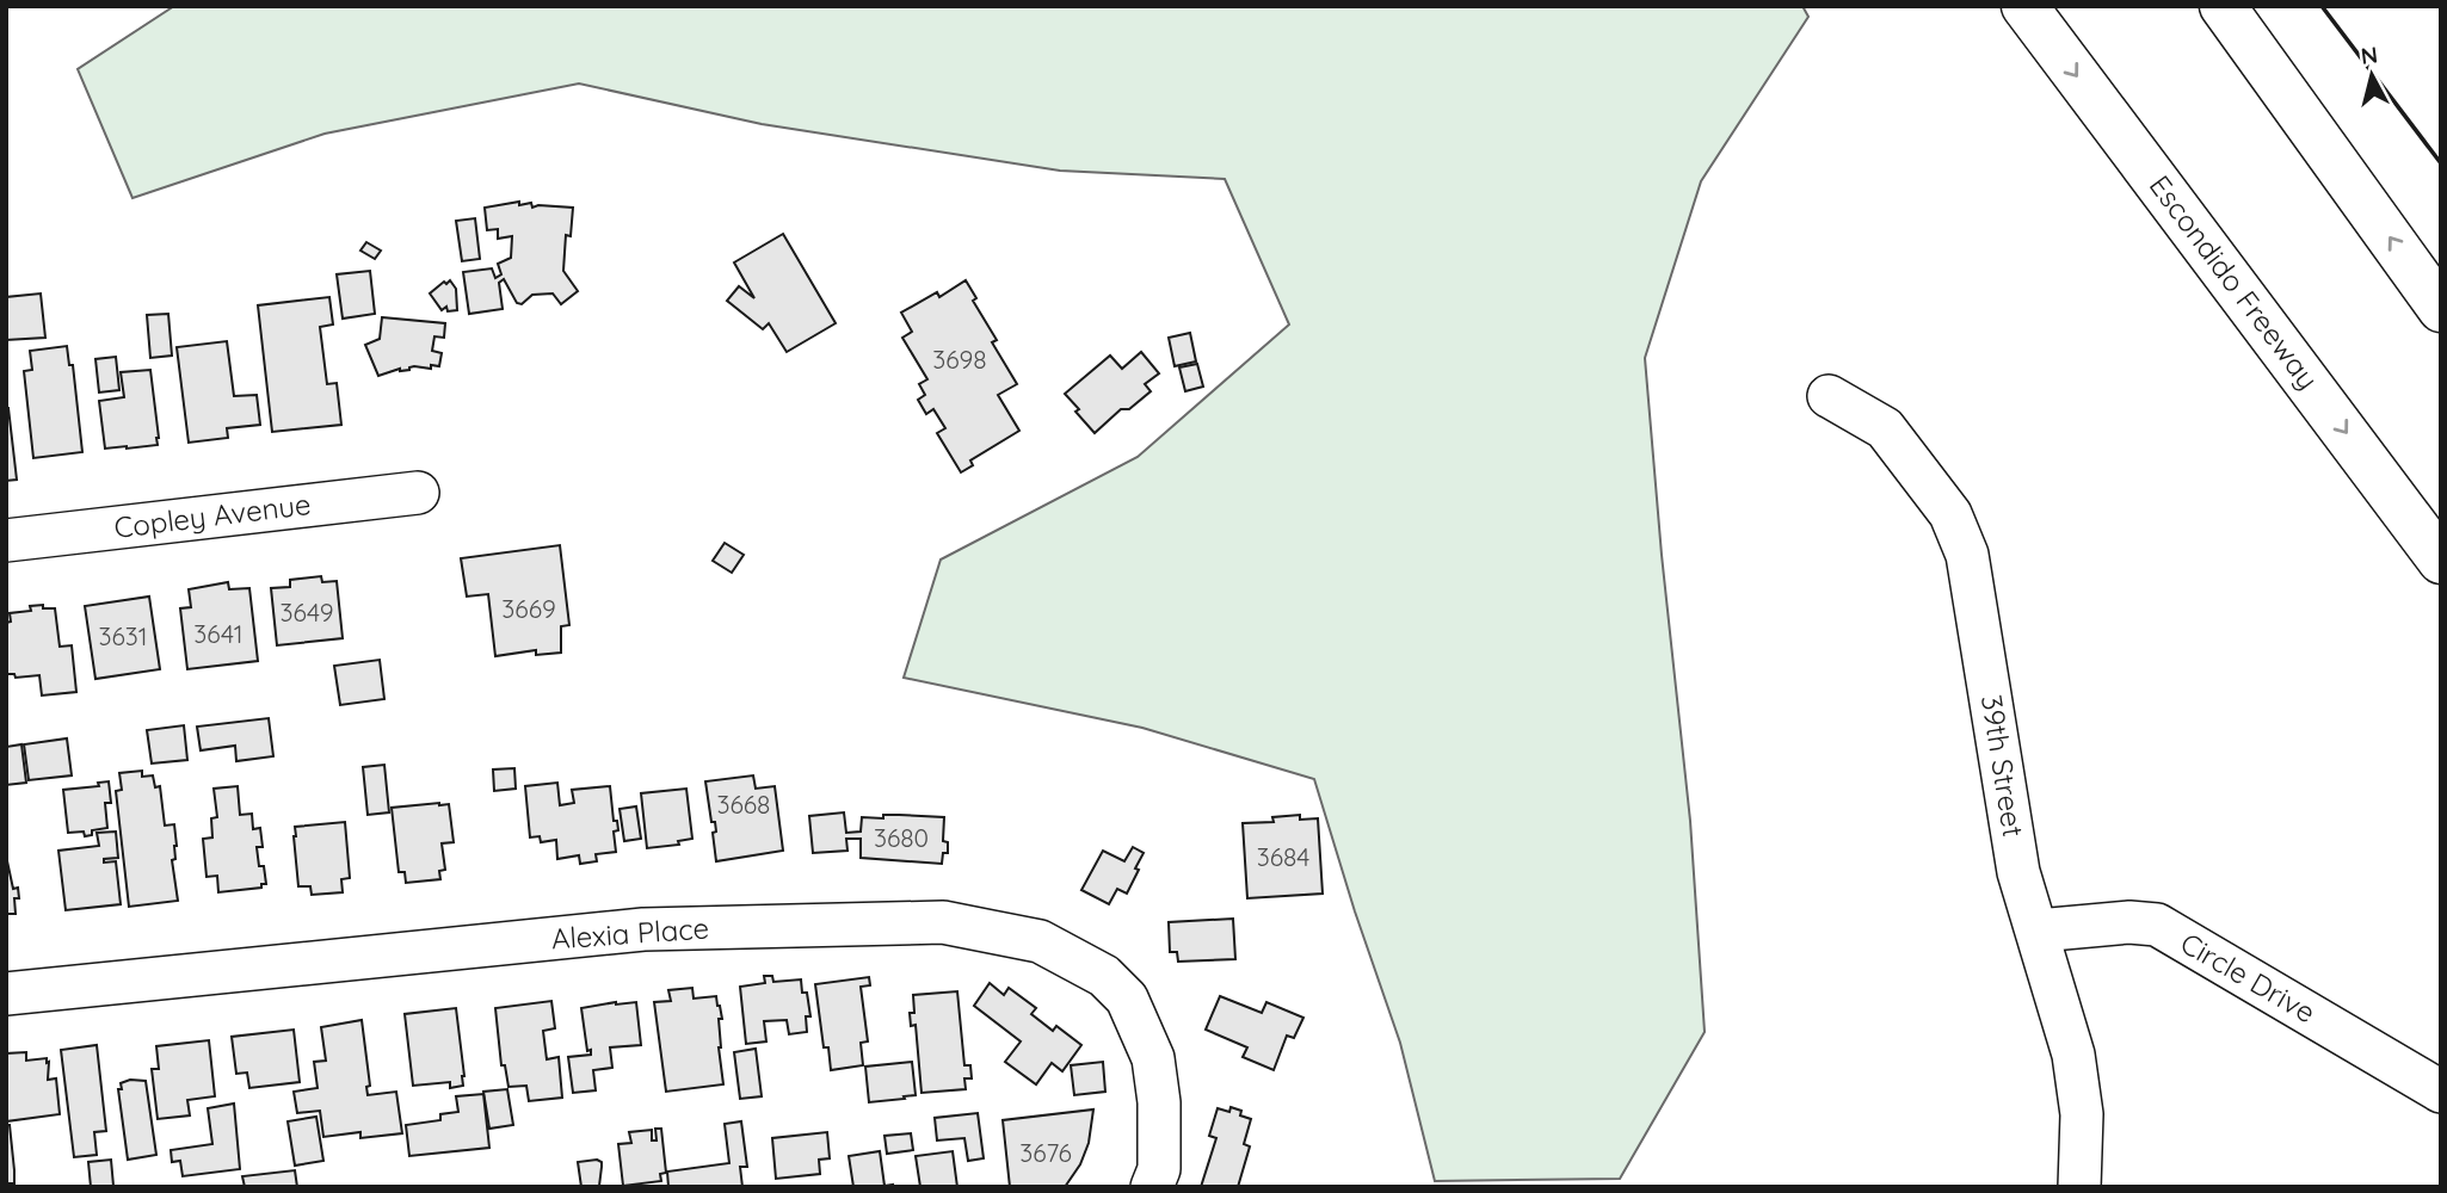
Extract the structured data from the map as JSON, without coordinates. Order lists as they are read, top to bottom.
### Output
{
  "streets": {
    "highway": ["Escondido Freeway"],
    "street": [
      "Copley Avenue",
      "39th Street",
      "Alexia Place",
      "Circle Drive"
    ]
  },
  "crossings": [
    ["39th Street", "Circle Drive"]
  ],
  "house_numbers": [
    "3698",
    "3669",
    "3649",
    "3641",
    "3631",
    "3668",
    "3680",
    "3684",
    "3676"
  ],
  "north": "top"
}
